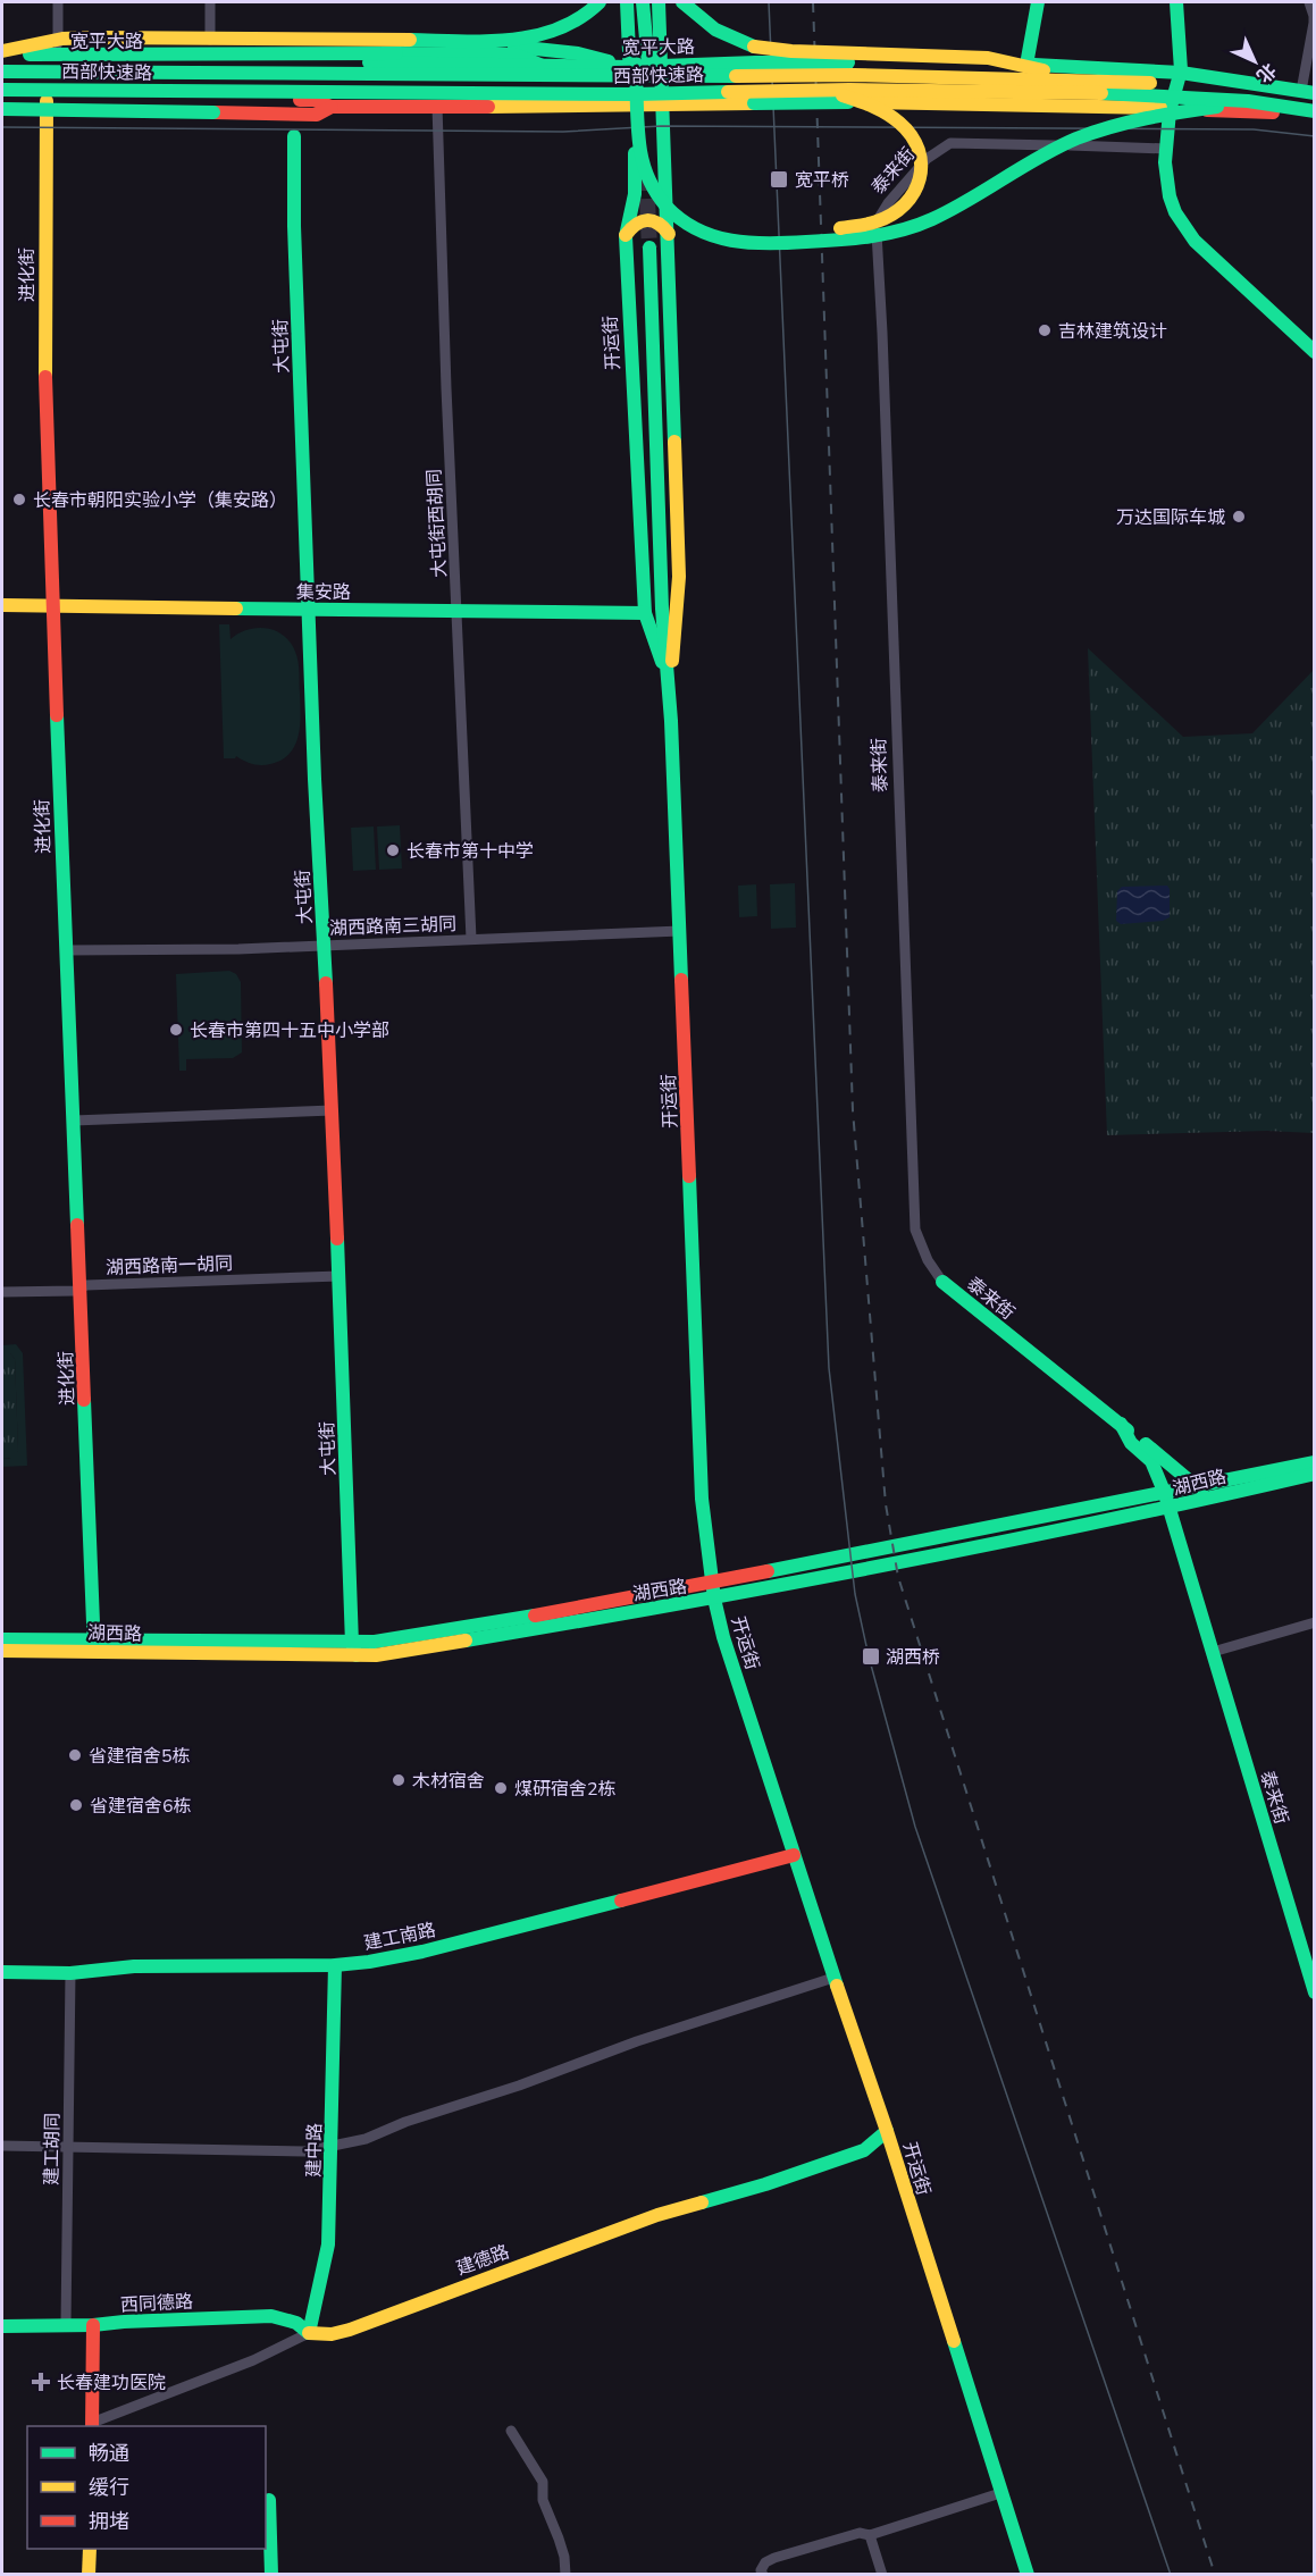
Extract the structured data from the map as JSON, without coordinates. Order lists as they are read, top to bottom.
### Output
{
  "streets": {
    "main road": [
      "宽平大路",
      "西部快速路",
      "泰来街",
      "进化街",
      "开运街",
      "大屯街",
      "集安路",
      "湖西路",
      "建工南路",
      "建中路",
      "建德路",
      "西同德路"
    ],
    "street": [
      "大屯街西胡同",
      "湖西路南三胡同",
      "湖西路南一胡同",
      "建工胡同"
    ]
  },
  "crossings": [
    ["宽平大路", "进化街"],
    ["宽平大路", "开运街"],
    ["泰来街", "湖西路"],
    ["进化街", "集安路"],
    ["进化街", "湖西路南三胡同"],
    ["进化街", "湖西路南一胡同"],
    ["进化街", "湖西路"],
    ["开运街", "集安路"],
    ["开运街", "湖西路南三胡同"],
    ["开运街", "湖西路"],
    ["开运街", "建工南路"],
    ["开运街", "建德路"],
    ["大屯街", "集安路"],
    ["大屯街", "湖西路南三胡同"],
    ["大屯街", "湖西路南一胡同"],
    ["大屯街", "湖西路"],
    ["大屯街西胡同", "集安路"],
    ["大屯街西胡同", "湖西路南三胡同"],
    ["建工南路", "建工胡同"],
    ["建工南路", "建中路"],
    ["建工胡同", "西同德路"],
    ["建中路", "建德路"],
    ["建中路", "西同德路"],
    ["建德路", "西同德路"]
  ],
  "places": {
    "transit": ["宽平桥", "湖西桥"],
    "other": [
      "吉林建筑设计",
      "长春市朝阳实验小学（集安路）",
      "万达国际车城",
      "长春市第十中学",
      "长春市第四十五中小学部",
      "省建宿舍5栋",
      "木材宿舍",
      "煤研宿舍2栋",
      "省建宿舍6栋"
    ],
    "health": ["长春建功医院"]
  },
  "legend": ["畅通", "缓行", "拥堵"],
  "north": "bottom right"
}
